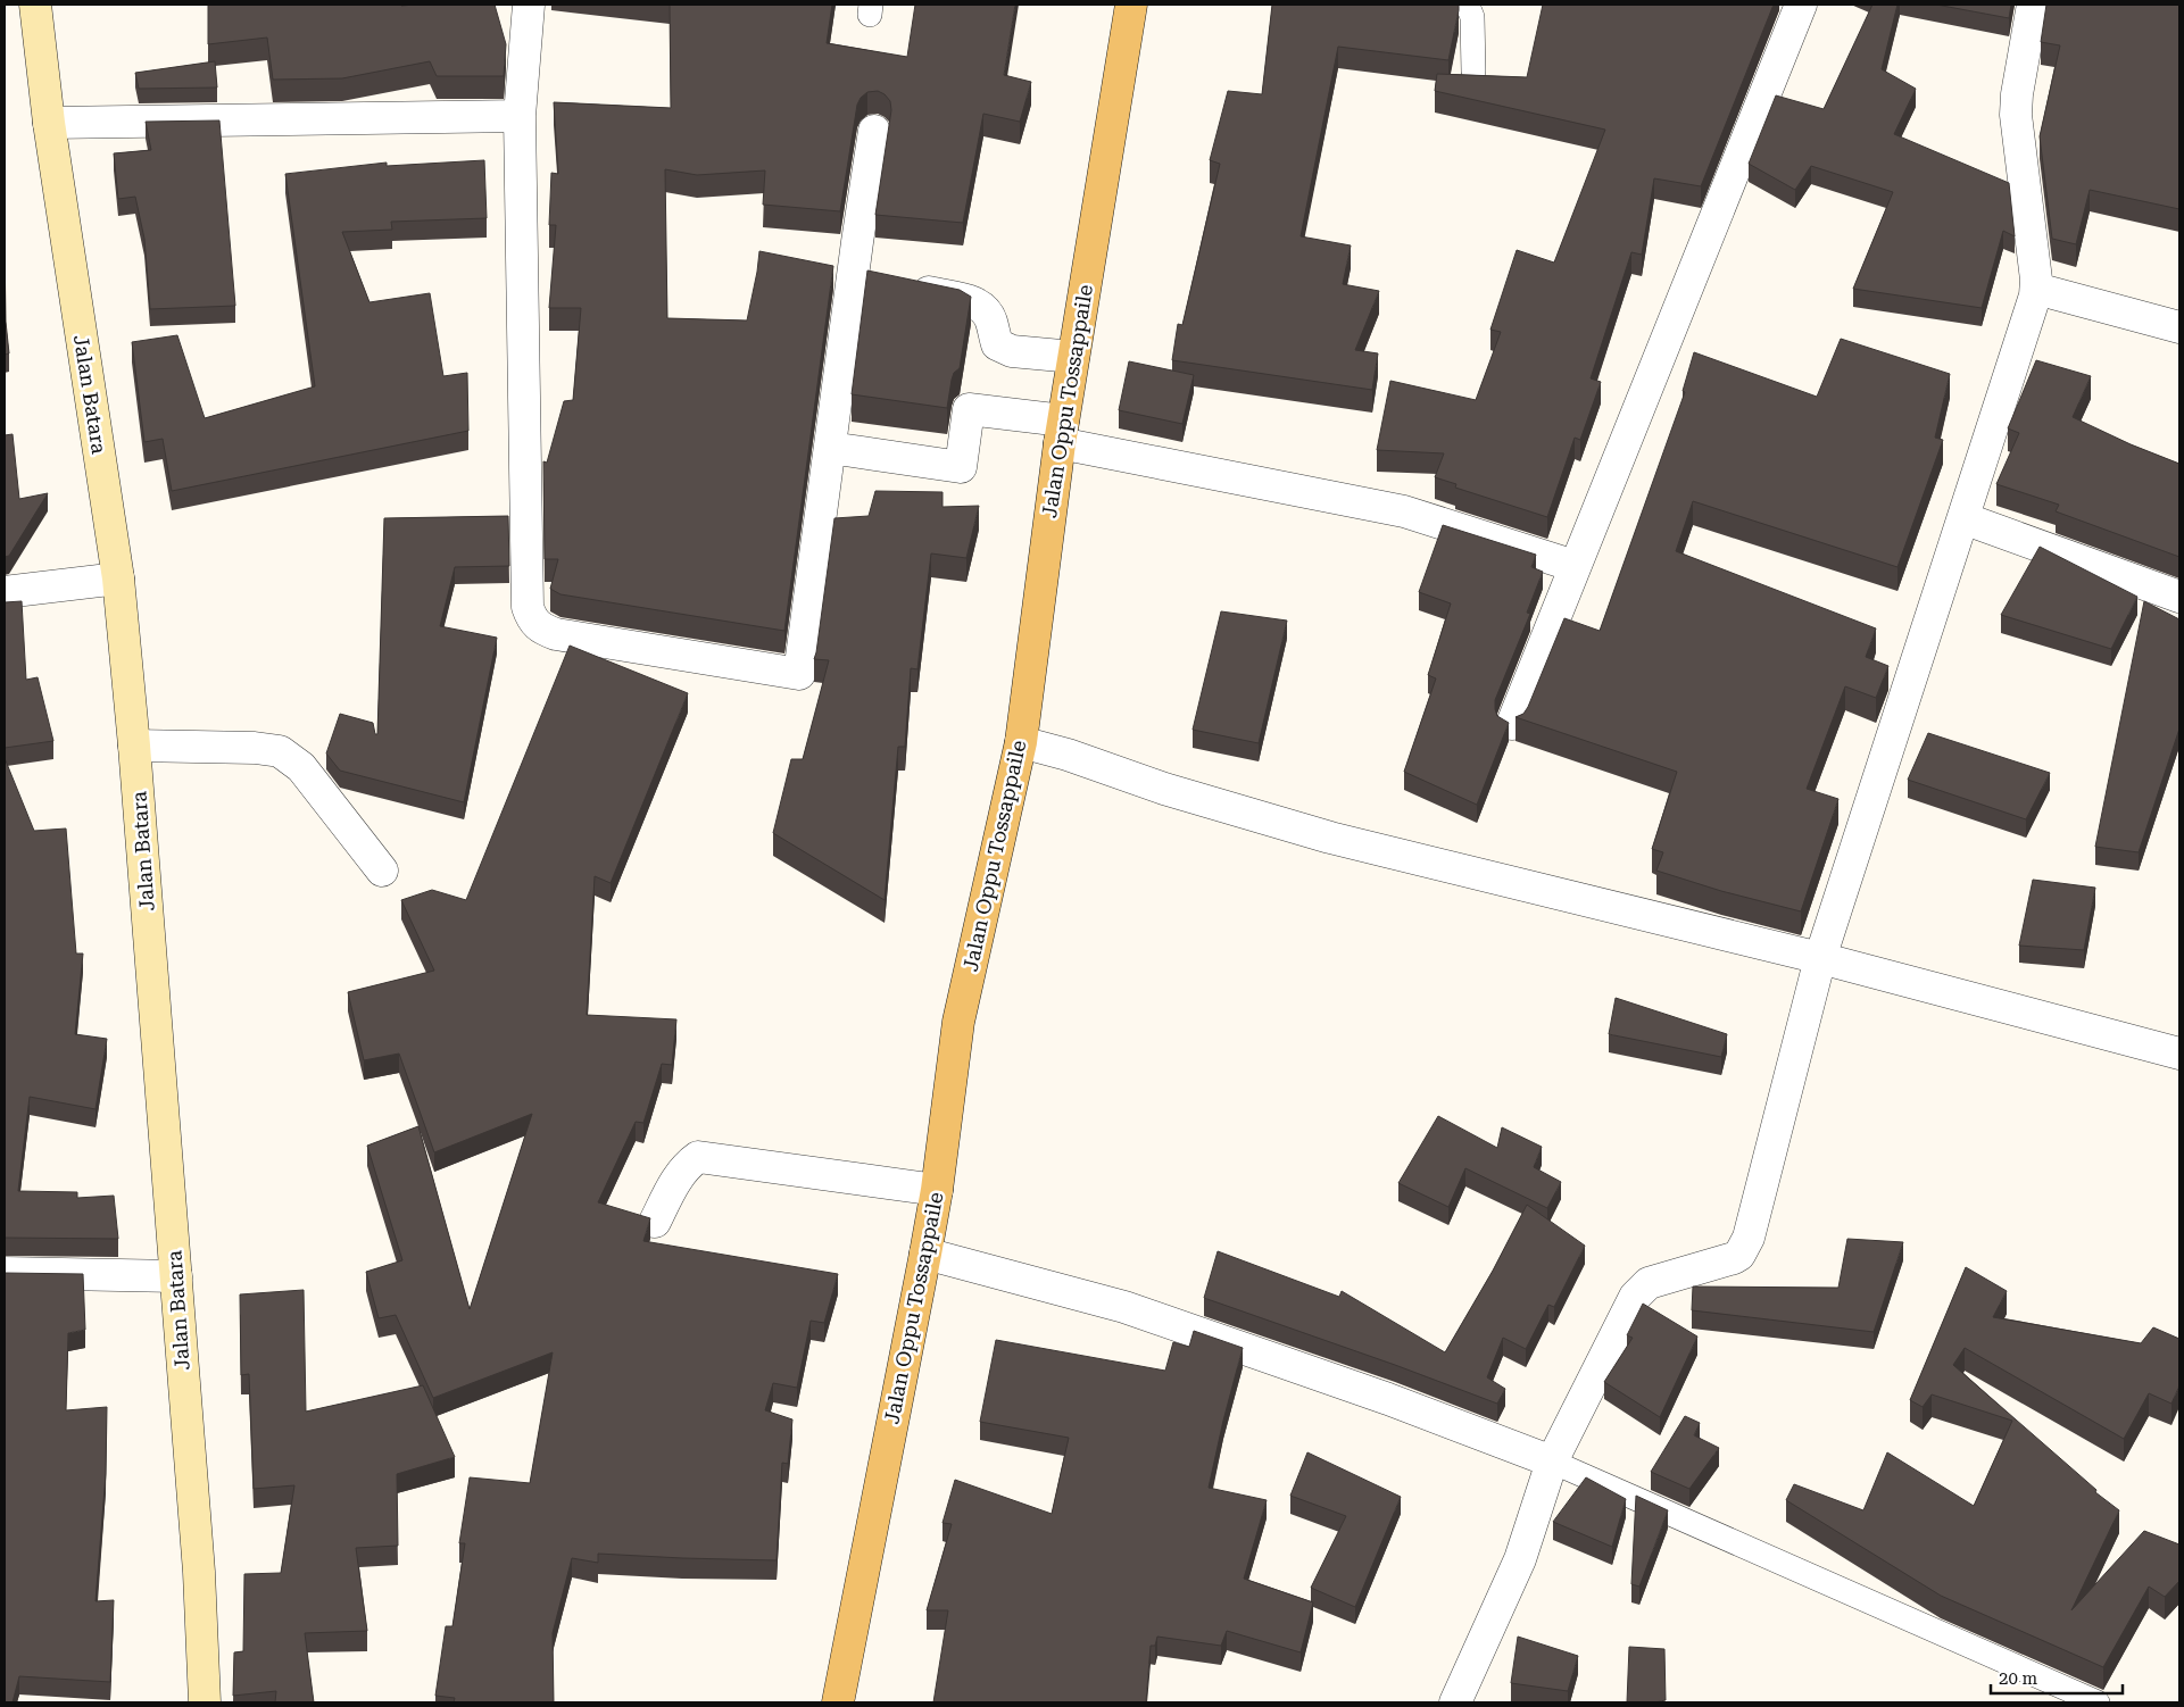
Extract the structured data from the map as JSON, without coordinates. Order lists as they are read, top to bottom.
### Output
{
  "streets": {
    "main road": ["Jalan Oppu Tossappaile"],
    "street": ["Jalan Batara"]
  },
  "scale_bar": "20 m"
}
